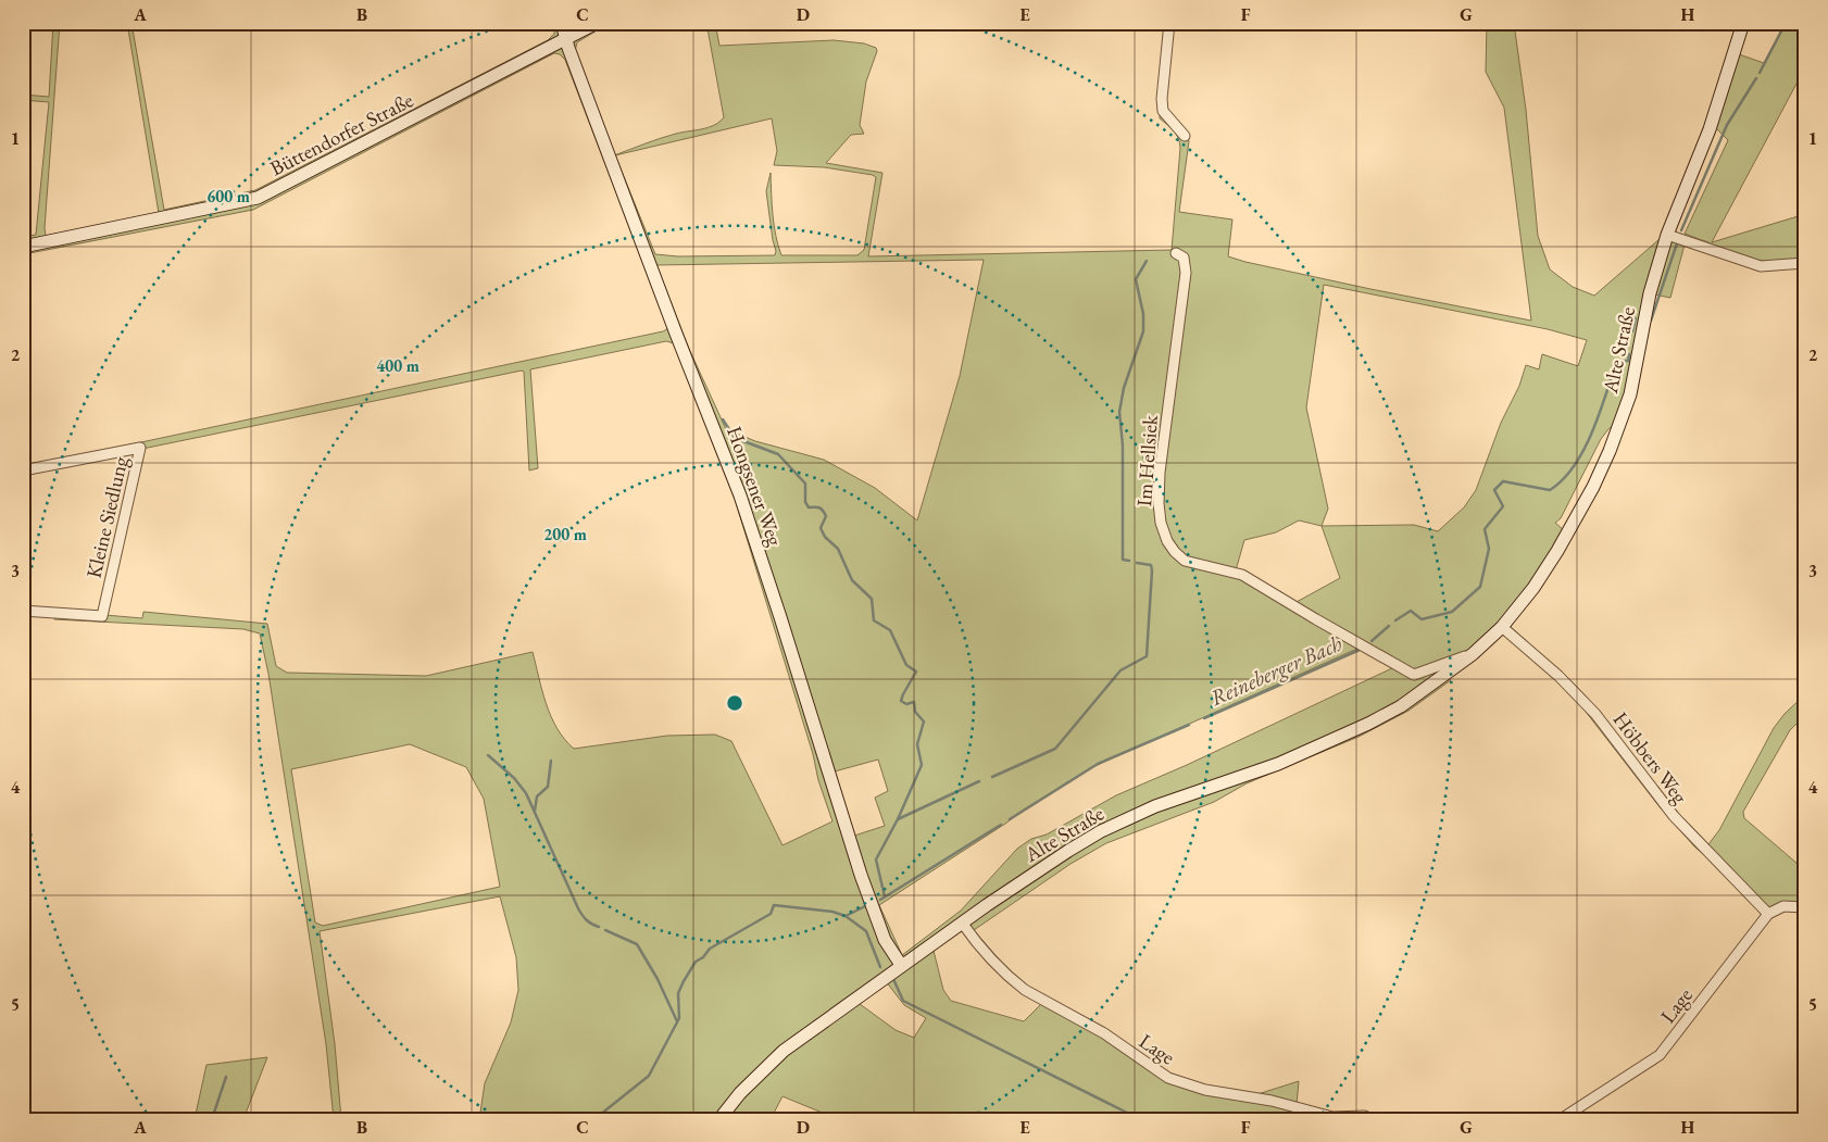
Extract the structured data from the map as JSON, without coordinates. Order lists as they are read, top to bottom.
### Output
{
  "streets": {
    "street": [
      "Büttendorfer Straße",
      "Alte Straße",
      "Im Hellsiek",
      "Hongsener Weg",
      "Kleine Siedlung",
      "Höbbers Weg",
      "Lage"
    ]
  },
  "crossings": [
    ["Büttendorfer Straße", "Hongsener Weg"],
    ["Alte Straße", "Im Hellsiek"],
    ["Alte Straße", "Hongsener Weg"],
    ["Alte Straße", "Höbbers Weg"],
    ["Alte Straße", "Lage"],
    ["Höbbers Weg", "Lage"]
  ],
  "water": ["Reineberger Bach"],
  "grid": {
    "columns": [
      "A",
      "B",
      "C",
      "D",
      "E",
      "F",
      "G",
      "H"
    ],
    "rows": [
      "1",
      "2",
      "3",
      "4",
      "5"
    ]
  },
  "rings": ["600 m", "400 m", "200 m"]
}
